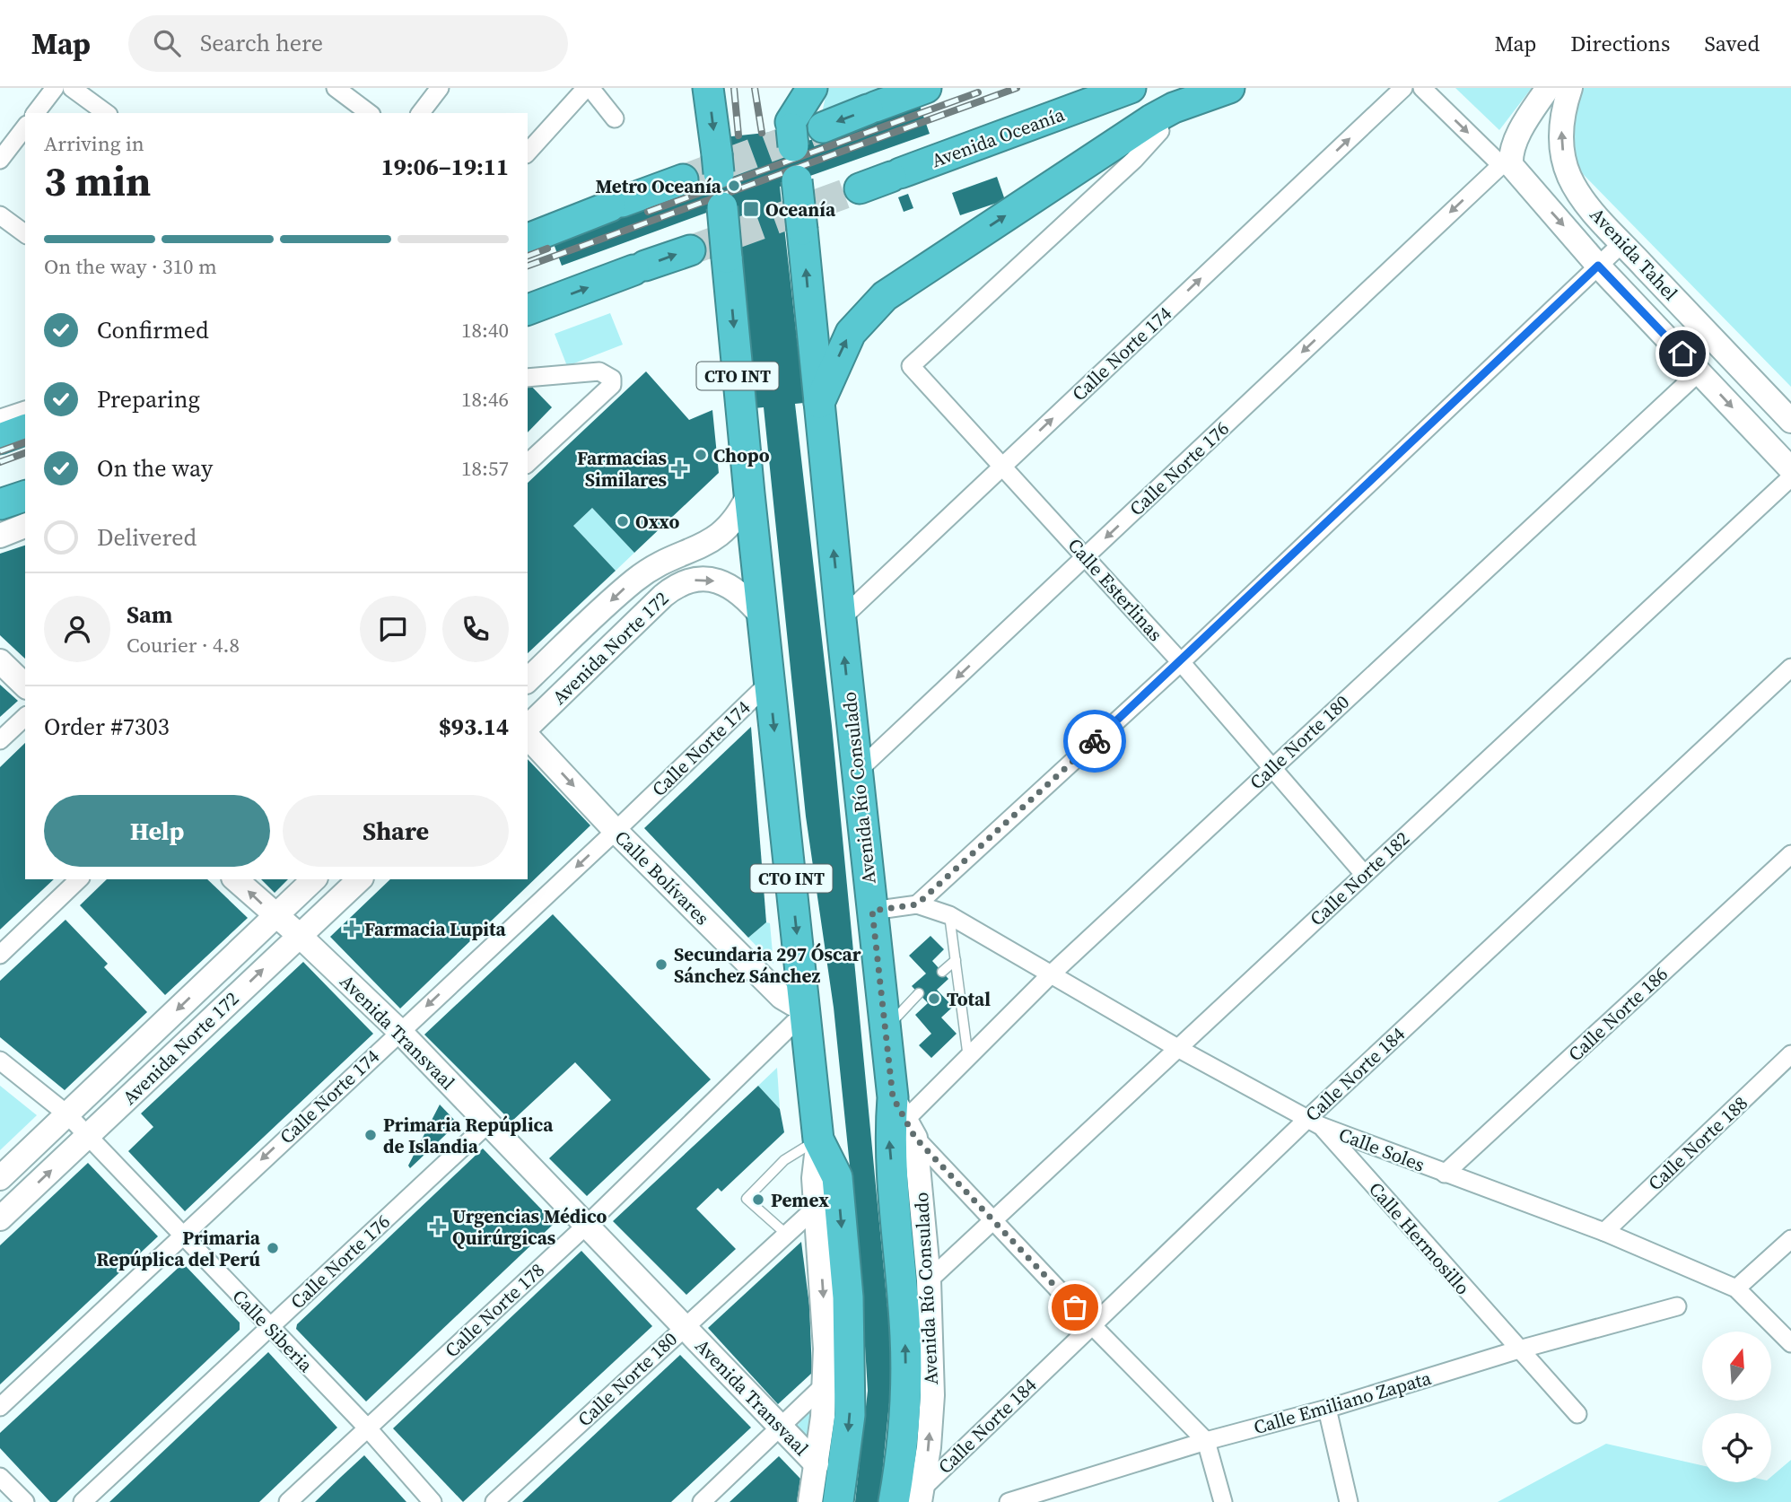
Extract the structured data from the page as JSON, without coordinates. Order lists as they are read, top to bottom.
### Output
{
  "streets": {
    "highway": ["Avenida Oceanía", "CTO INT", "Avenida Río Consulado"],
    "street": [
      "Avenida Tahel",
      "Calle Norte 174",
      "Calle Norte 176",
      "Calle Esterlinas",
      "Avenida Norte 172",
      "Calle Norte 180",
      "Calle Bolívares",
      "Calle Norte 182",
      "Calle Norte 186",
      "Avenida Transvaal",
      "Calle Norte 184",
      "Calle Norte 188",
      "Calle Soles",
      "Calle Hermosillo",
      "Calle Norte 178",
      "Calle Siberia",
      "Calle Emiliano Zapata"
    ]
  },
  "crossings": [
    ["Avenida Tahel", "Calle Norte 176"],
    ["Avenida Tahel", "Calle Norte 180"],
    ["Calle Norte 174", "CTO INT"],
    ["Calle Norte 174", "Calle Esterlinas"],
    ["Calle Norte 174", "Avenida Río Consulado"],
    ["Calle Norte 174", "Calle Bolívares"],
    ["Calle Norte 174", "Avenida Transvaal"],
    ["Calle Norte 174", "Calle Siberia"],
    ["CTO INT", "Avenida Norte 172"],
    ["CTO INT", "Calle Norte 180"],
    ["CTO INT", "Calle Bolívares"],
    ["CTO INT", "Avenida Transvaal"],
    ["CTO INT", "Calle Norte 178"],
    ["Calle Norte 176", "Calle Esterlinas"],
    ["Calle Norte 176", "Avenida Río Consulado"],
    ["Calle Norte 176", "Avenida Transvaal"],
    ["Calle Norte 176", "Calle Siberia"],
    ["Calle Esterlinas", "Calle Norte 180"],
    ["Calle Esterlinas", "Calle Norte 182"],
    ["Avenida Norte 172", "Avenida Transvaal"],
    ["Avenida Norte 172", "Calle Siberia"],
    ["Calle Norte 180", "Avenida Río Consulado"],
    ["Calle Norte 180", "Avenida Transvaal"],
    ["Calle Norte 180", "Calle Soles"],
    ["Avenida Río Consulado", "Calle Norte 182"],
    ["Avenida Río Consulado", "Calle Norte 184"],
    ["Avenida Río Consulado", "Calle Soles"],
    ["Calle Bolívares", "Calle Norte 178"],
    ["Calle Norte 182", "Calle Soles"],
    ["Calle Norte 186", "Calle Soles"],
    ["Avenida Transvaal", "Calle Norte 178"],
    ["Calle Norte 184", "Calle Soles"],
    ["Calle Norte 184", "Calle Hermosillo"],
    ["Calle Norte 188", "Calle Soles"],
    ["Calle Soles", "Calle Hermosillo"],
    ["Calle Hermosillo", "Calle Emiliano Zapata"],
    ["Calle Norte 178", "Calle Siberia"]
  ],
  "places": {
    "other": [
      "Metro Oceanía",
      "Chopo",
      "Oxxo",
      "Secundaria 297 Óscar Sánchez Sánchez",
      "Total",
      "Primaria Repúplica de Islandia",
      "Pemex",
      "Primaria Repúplica del Perú"
    ],
    "transit": ["Oceanía"],
    "health": ["Farmacias Similares", "Farmacia Lupita", "Urgencias Médico Quirúrgicas"]
  },
  "north": "top",
  "page": {
    "header": "Map",
    "search": "Search here",
    "nav": ["Map", "Directions", "Saved"],
    "heading": ["3 min", "Arriving in", "19:06–19:11"],
    "panel": [
      "Sam",
      "Courier · 4.8",
      "Order #7303",
      "$93.14"
    ],
    "bar": "On the way · 310 m",
    "list": [
      ["Confirmed", "18:40"],
      ["Preparing", "18:46"],
      ["On the way", "18:57"],
      "Delivered"
    ],
    "buttons": ["Help", "Share"]
  }
}
